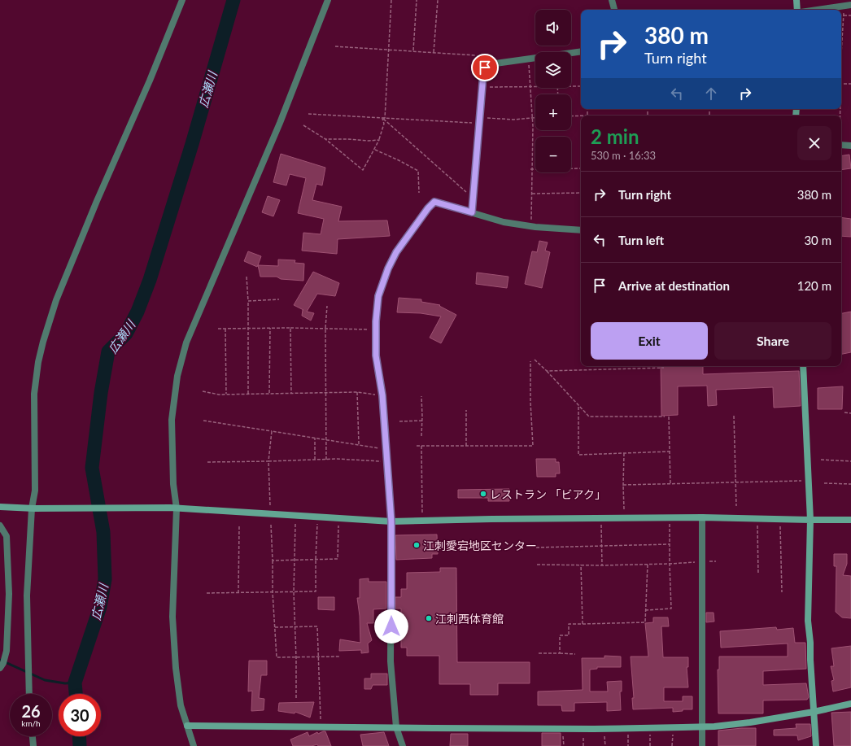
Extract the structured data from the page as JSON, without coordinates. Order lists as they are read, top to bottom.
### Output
{
  "water": ["広瀬川"],
  "places": ["レストラン 「ビアク」", "江刺愛宕地区センター", "江刺西体育館"],
  "page": {
    "map_buttons": ["+", "−"],
    "turn": ["380 m", "Turn right"],
    "heading": ["2 min", "530 m · 16:33"],
    "list": [
      {
        "name": "Turn right",
        "value": "380 m"
      },
      {
        "name": "Turn left",
        "value": "30 m"
      },
      {
        "name": "Arrive at destination",
        "value": "120 m"
      }
    ],
    "buttons": ["Exit", "Share"],
    "speed": "26 km/h",
    "limit": "30"
  }
}
